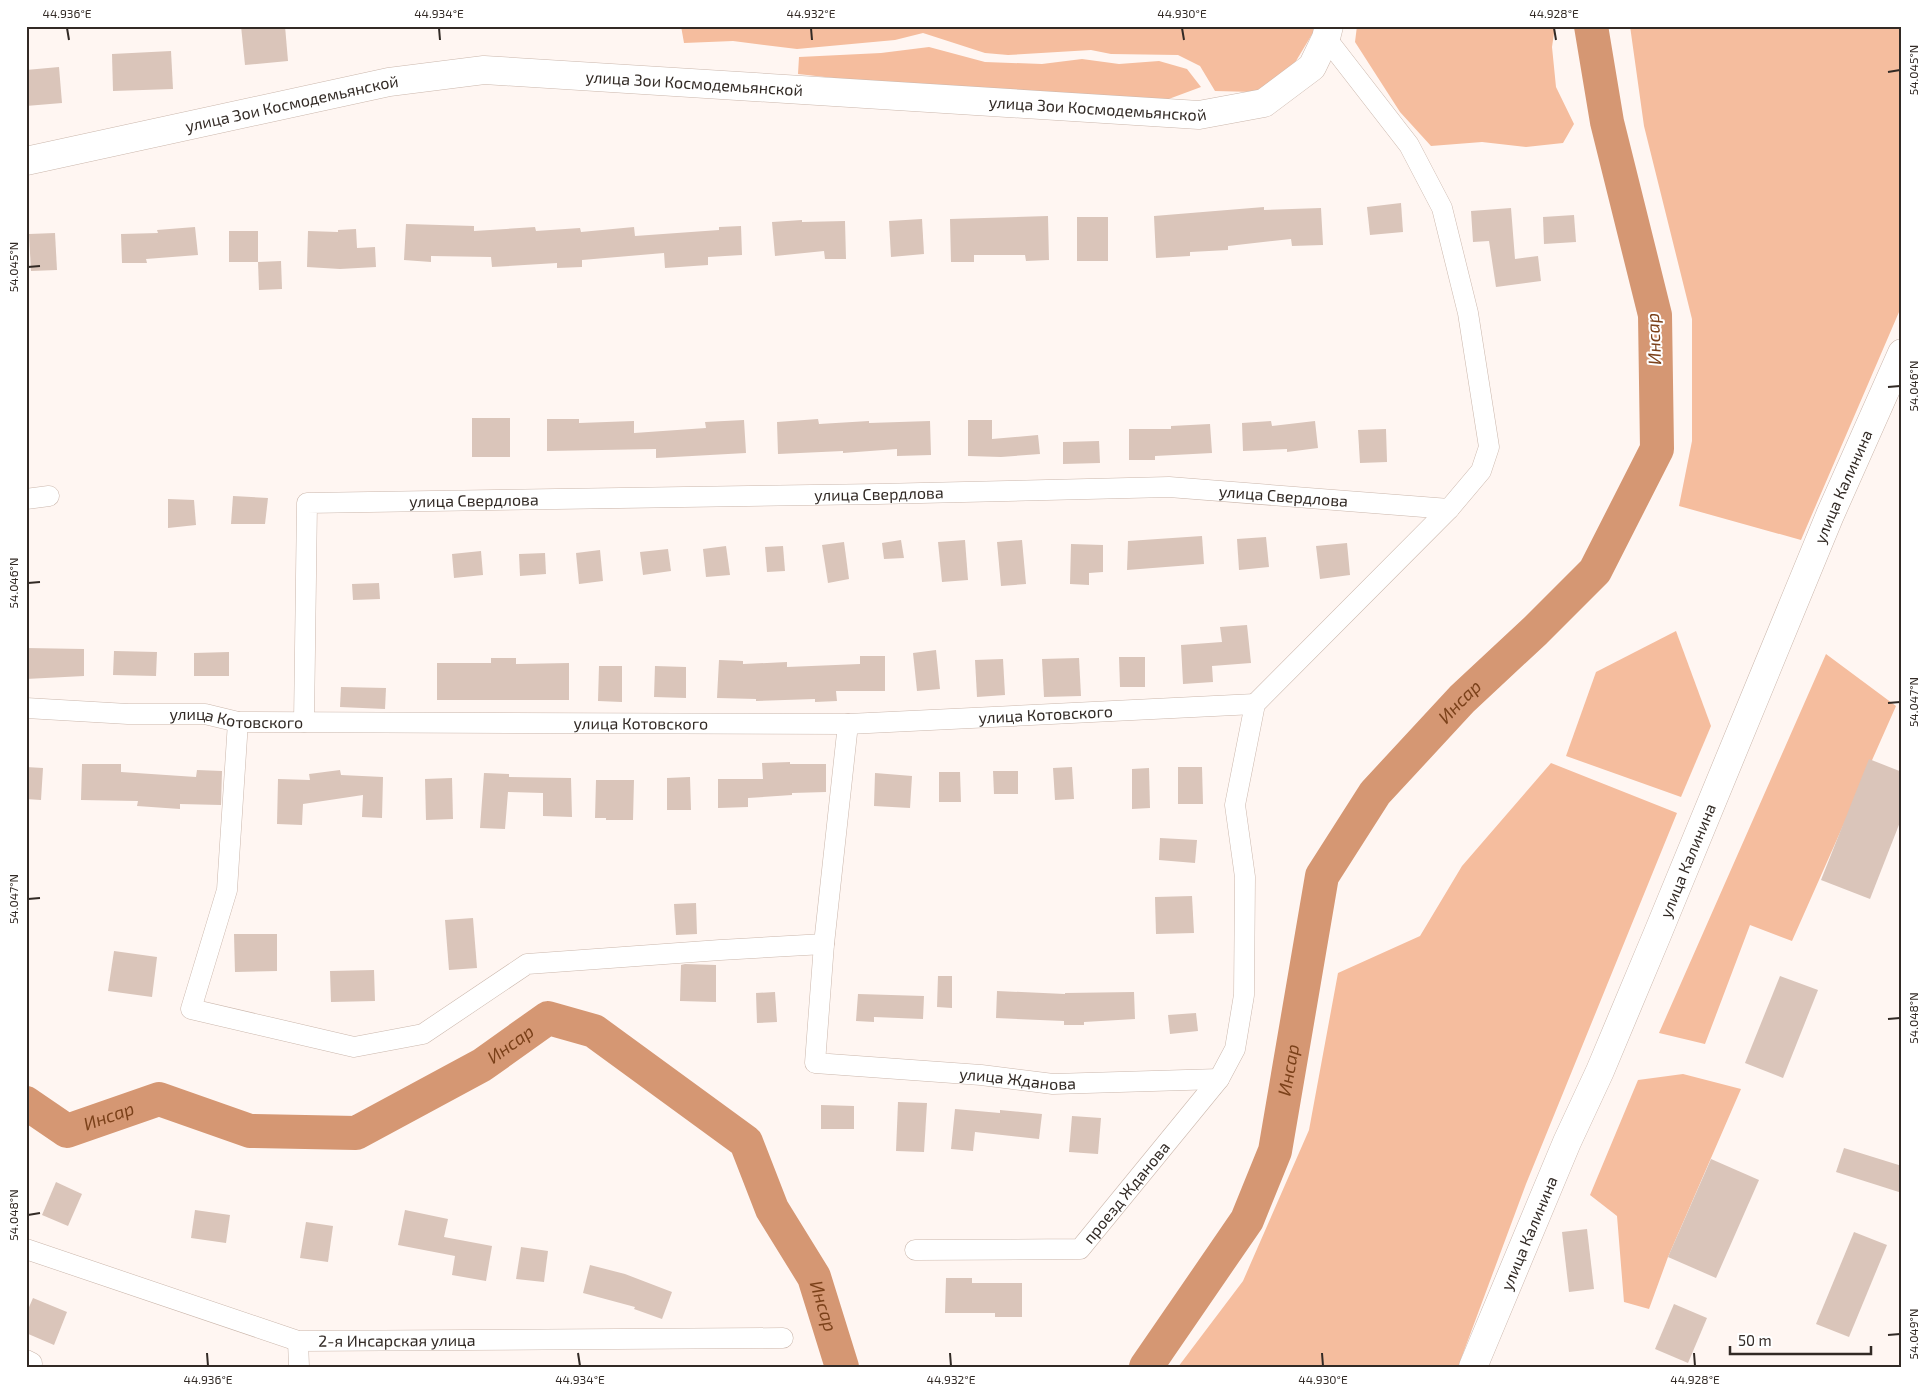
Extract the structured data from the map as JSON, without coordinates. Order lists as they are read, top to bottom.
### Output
{
  "streets": {
    "street": [
      "улица Зои Космодемьянской",
      "улица Калинина",
      "улица Свердлова",
      "улица Котовского",
      "улица Жданова",
      "проезд Жданова",
      "2-я Инсарская улица"
    ]
  },
  "crossings": [
    ["улица Свердлова", "улица Котовского"],
    ["улица Жданова", "проезд Жданова"]
  ],
  "water": ["Инсар"],
  "scale_bar": "50 m",
  "coordinates": [
    "44.936°E",
    "44.934°E",
    "44.932°E",
    "44.930°E",
    "44.928°E",
    "54.045°N",
    "54.046°N",
    "54.047°N",
    "54.048°N",
    "54.049°N"
  ]
}
